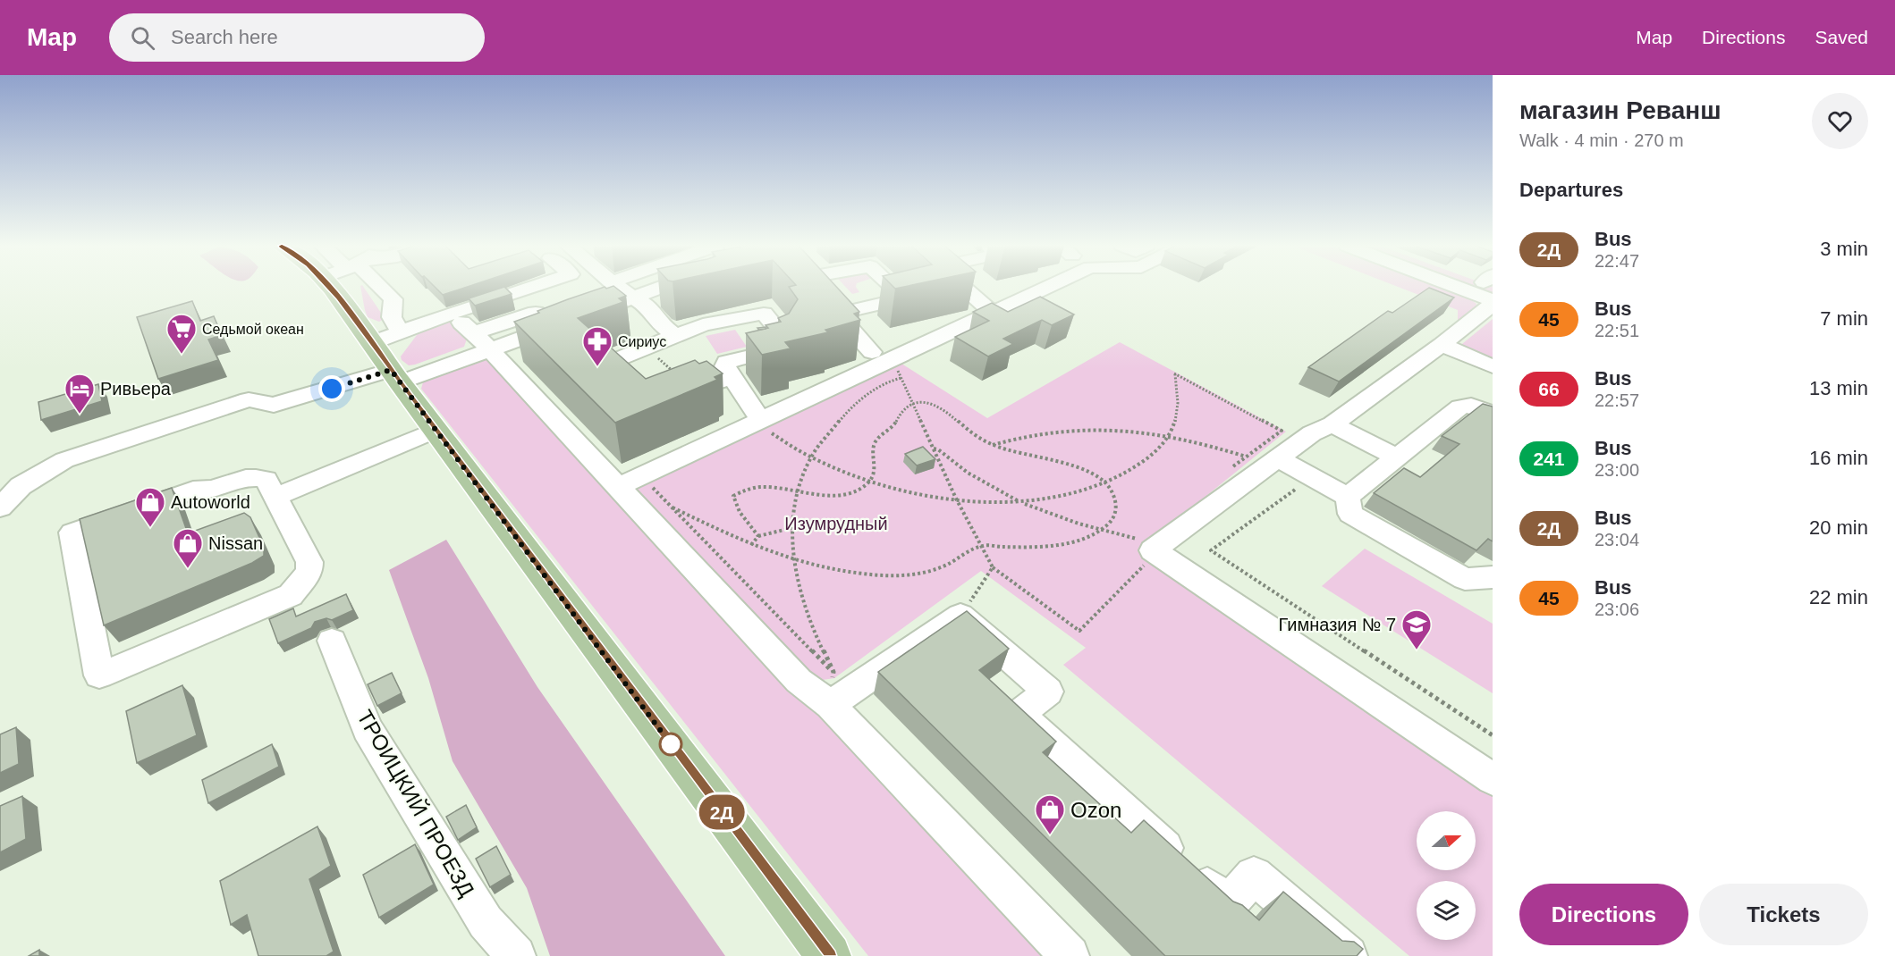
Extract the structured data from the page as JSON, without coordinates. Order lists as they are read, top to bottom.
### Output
{
  "streets": {
    "street": ["ТРОИЦКИЙ ПРОЕЗД"]
  },
  "parks": ["Изумрудный"],
  "places": {
    "supermarket": ["Седьмой океан"],
    "pharmacy": ["Сириус"],
    "hotel": ["Ривьера"],
    "shop": ["Autoworld", "Nissan", "Ozon"],
    "school or university": ["Гимназия № 7"]
  },
  "lines": ["bus line 2Д"],
  "north": "right",
  "page": {
    "header": "Map",
    "search": "Search here",
    "nav": ["Map", "Directions", "Saved"],
    "on_map": "2Д",
    "heading": [
      ["магазин Реванш", "Walk · 4 min · 270 m"],
      "Departures"
    ],
    "list": [
      {
        "mark": "2Д",
        "name": "Bus",
        "note": "22:47",
        "value": "3 min"
      },
      {
        "mark": "45",
        "name": "Bus",
        "note": "22:51",
        "value": "7 min"
      },
      {
        "mark": "66",
        "name": "Bus",
        "note": "22:57",
        "value": "13 min"
      },
      {
        "mark": "241",
        "name": "Bus",
        "note": "23:00",
        "value": "16 min"
      },
      {
        "mark": "2Д",
        "name": "Bus",
        "note": "23:04",
        "value": "20 min"
      },
      {
        "mark": "45",
        "name": "Bus",
        "note": "23:06",
        "value": "22 min"
      }
    ],
    "buttons": ["Directions", "Tickets"]
  }
}
